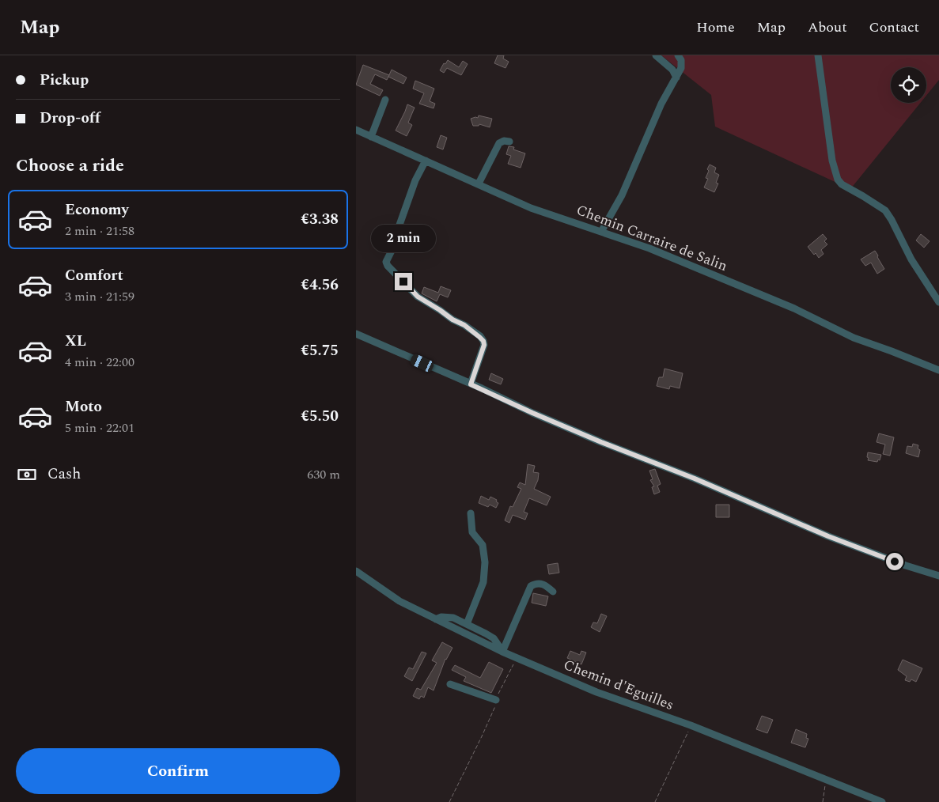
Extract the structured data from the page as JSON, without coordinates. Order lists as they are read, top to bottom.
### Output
{
  "streets": {
    "street": ["Chemin Carraire de Salin", "Chemin d'Eguilles"]
  },
  "page": {
    "header": "Map",
    "nav": [
      "Home",
      "Map",
      "About",
      "Contact"
    ],
    "banner": ["Pickup", "Drop-off"],
    "heading": "Choose a ride",
    "list": [
      {
        "name": "Economy",
        "note": "2 min · 21:58",
        "value": "€3.38"
      },
      {
        "name": "Comfort",
        "note": "3 min · 21:59",
        "value": "€4.56"
      },
      {
        "name": "XL",
        "note": "4 min · 22:00",
        "value": "€5.75"
      },
      {
        "name": "Moto",
        "note": "5 min · 22:01",
        "value": "€5.50"
      }
    ],
    "bubble": "2 min",
    "pay": ["Cash", "630 m"],
    "buttons": "Confirm"
  }
}
